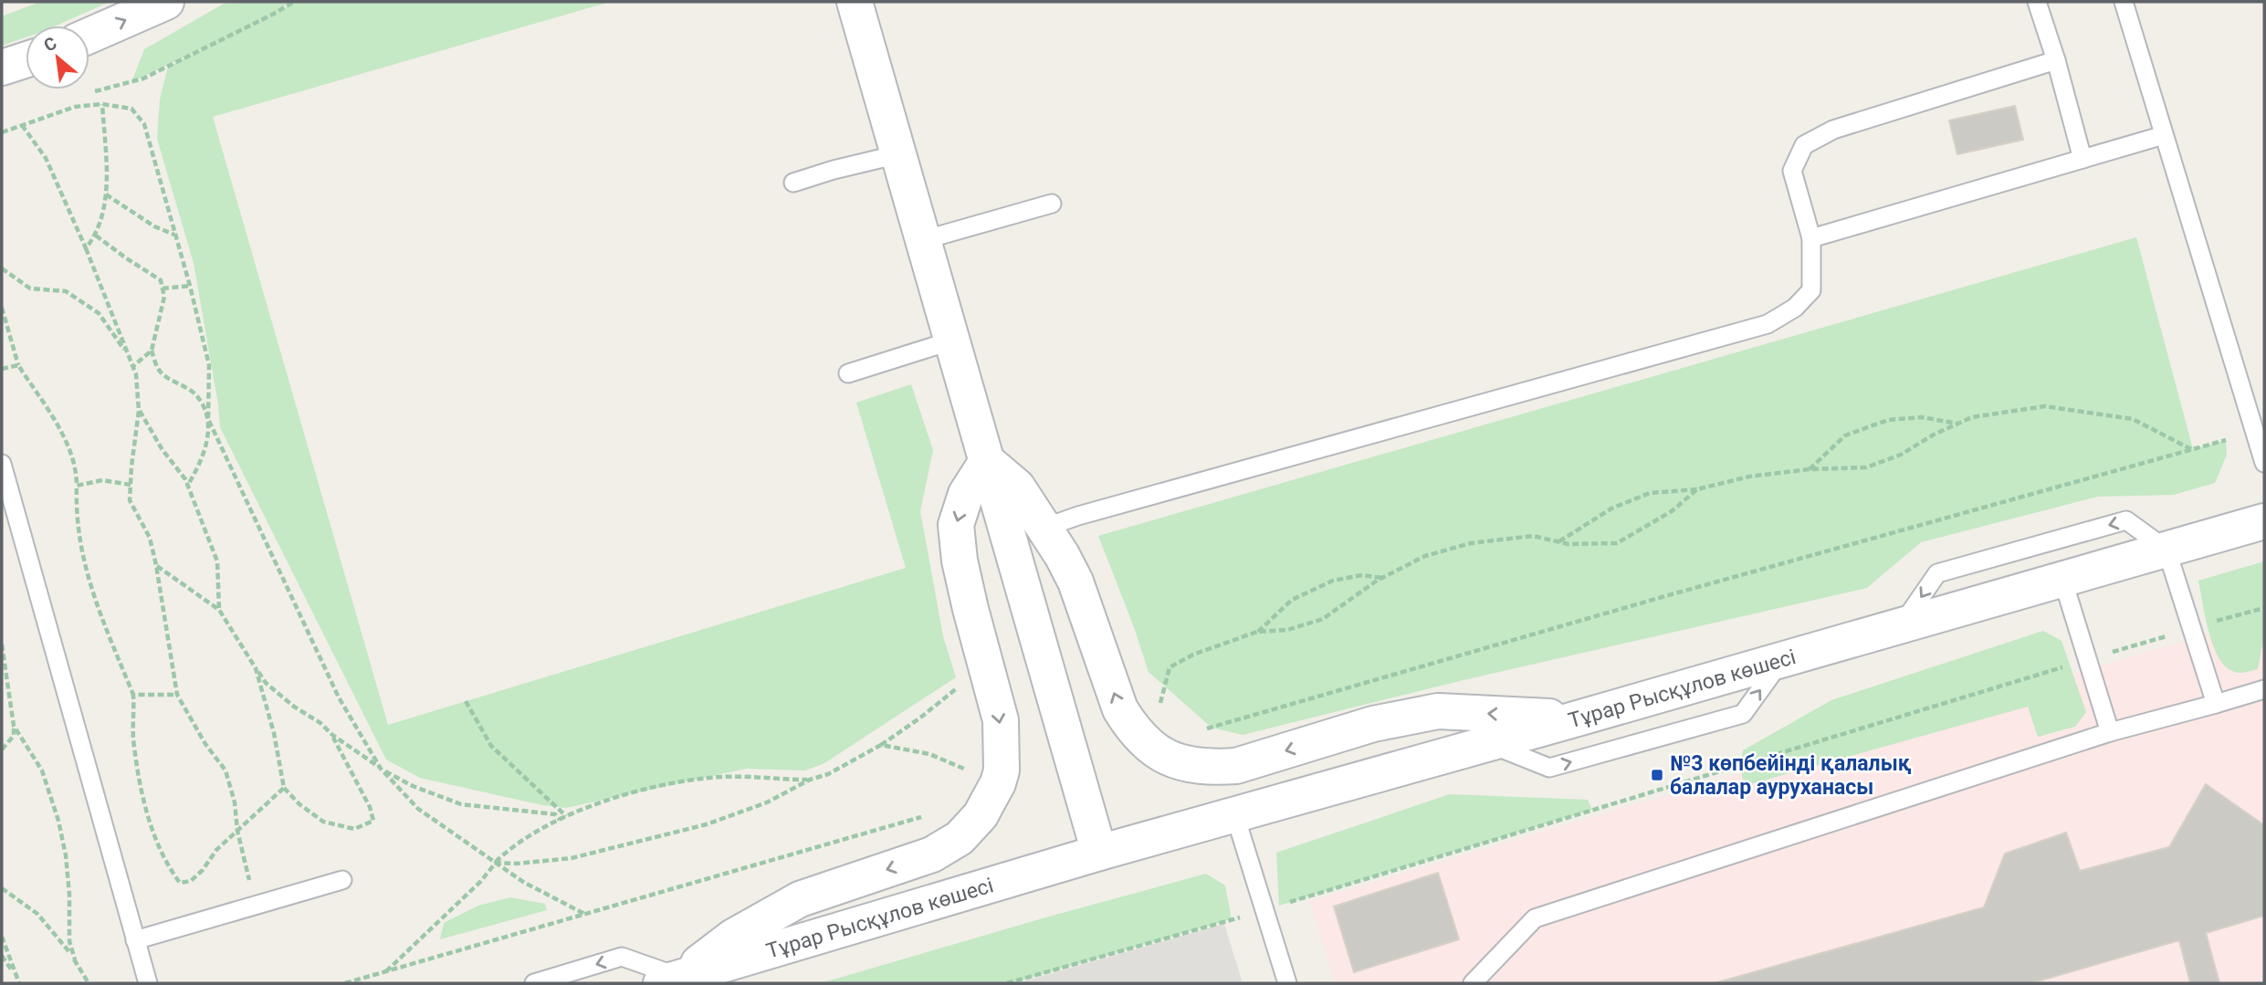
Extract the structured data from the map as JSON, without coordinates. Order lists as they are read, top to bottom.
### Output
{
  "streets": {
    "street": ["Тұрар Рысқұлов көшесі"]
  },
  "places": {
    "transit": ["№3 көпбейінді қалалық балалар ауруханасы"]
  },
  "north": "top left"
}
